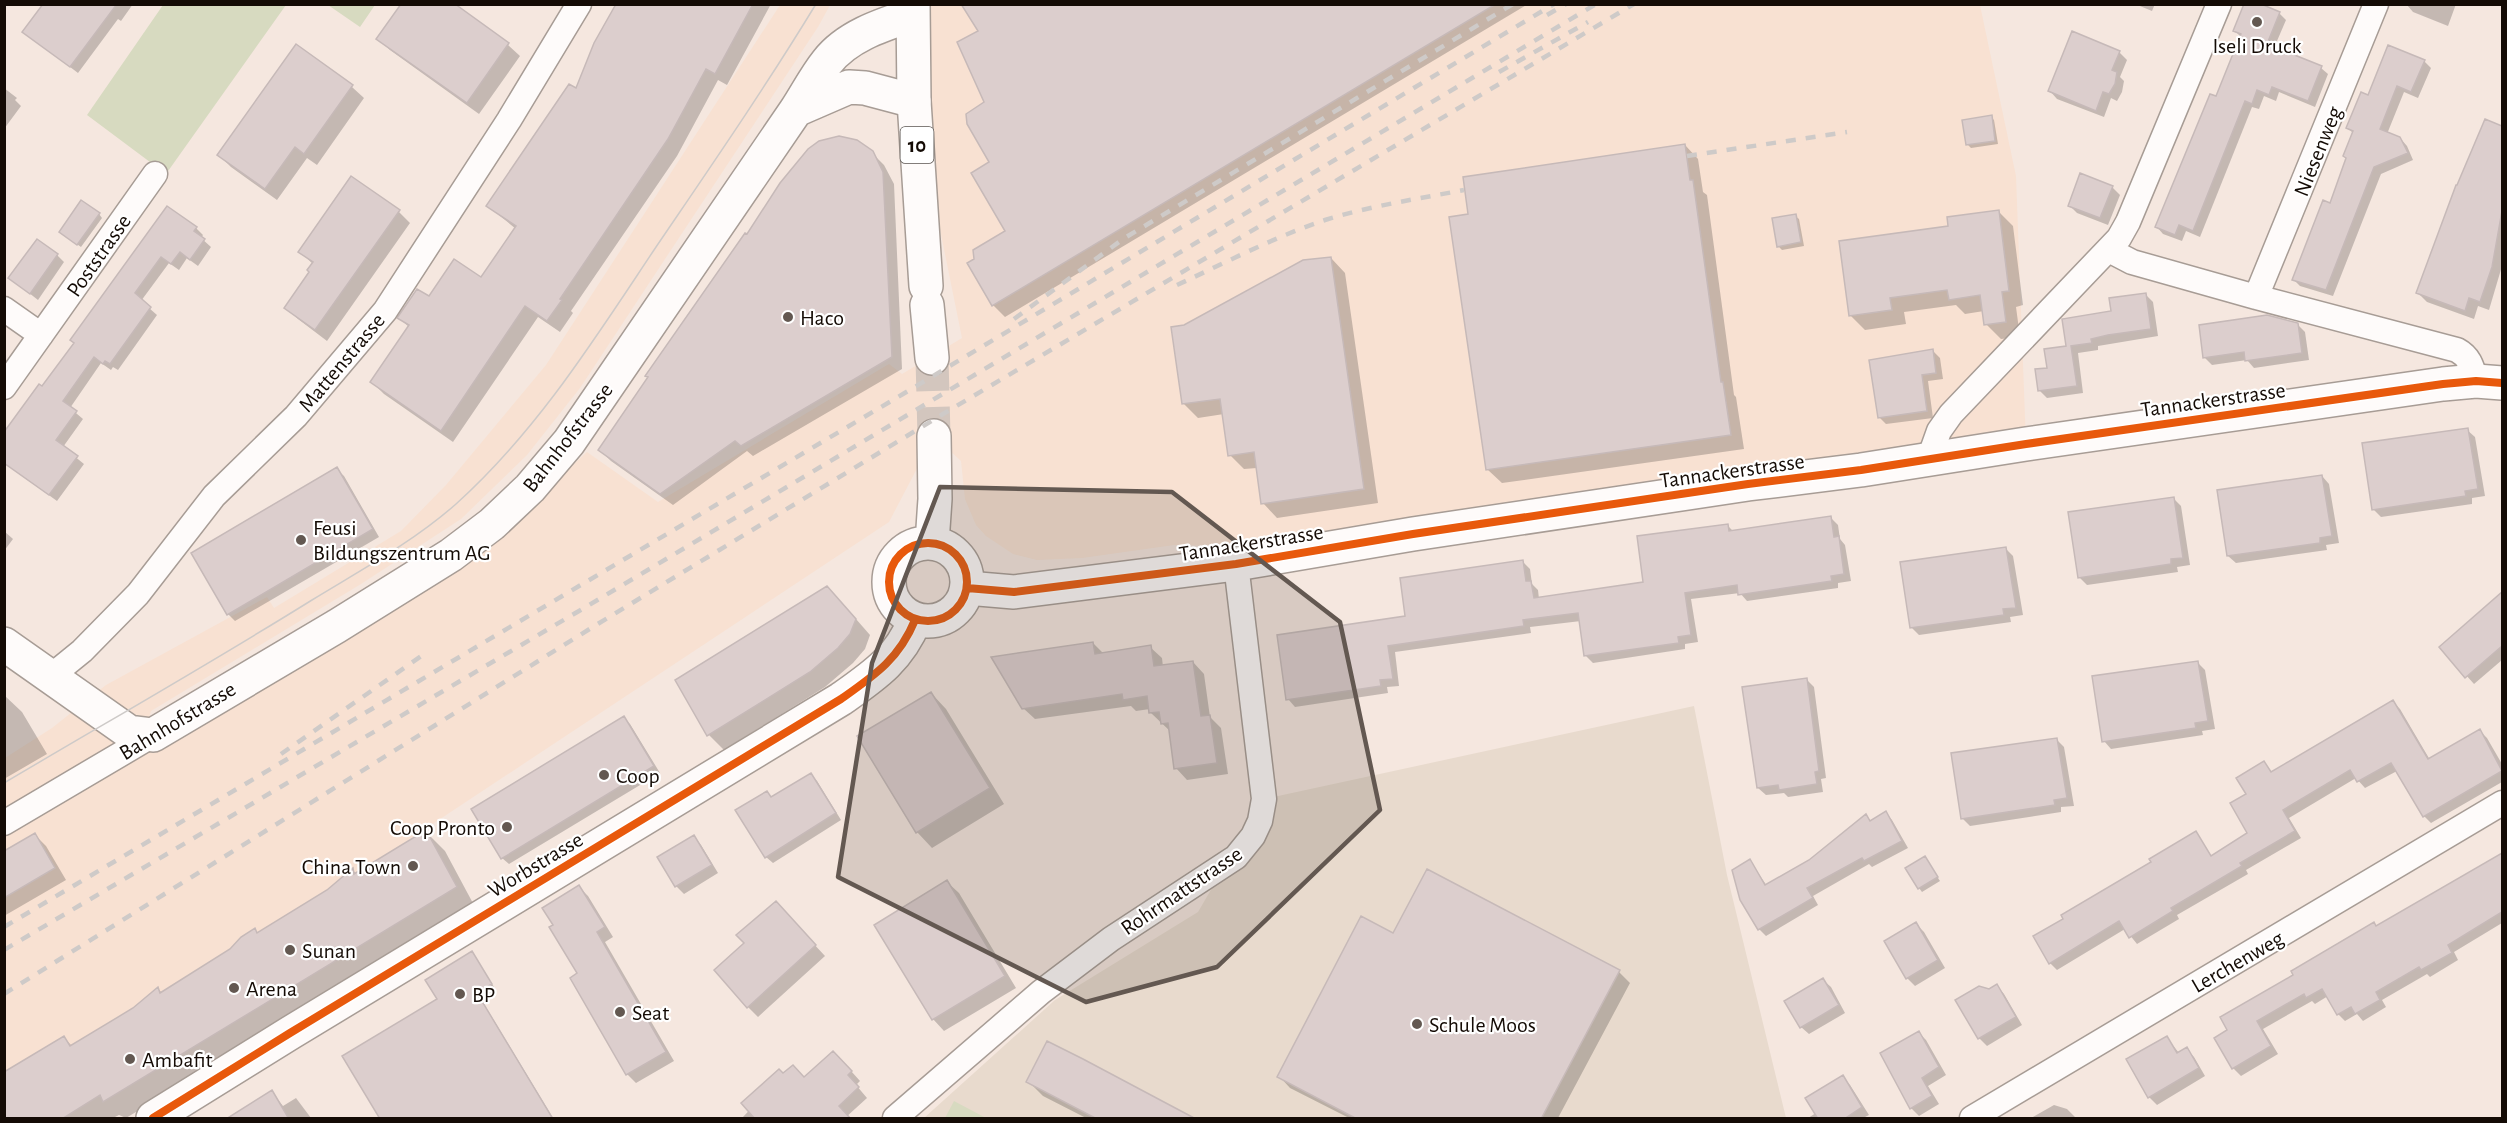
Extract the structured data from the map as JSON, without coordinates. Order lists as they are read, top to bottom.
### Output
{
  "streets": {
    "street": [
      "10",
      "Niesenweg",
      "Poststrasse",
      "Mattenstrasse",
      "Tannackerstrasse",
      "Bahnhofstrasse",
      "Worbstrasse",
      "Rohrmattstrasse",
      "Lerchenweg"
    ]
  },
  "crossings": [
    ["10", "Bahnhofstrasse"],
    ["Tannackerstrasse", "Worbstrasse"],
    ["Tannackerstrasse", "Rohrmattstrasse"]
  ],
  "places": [
    "Iseli Druck",
    "Haco",
    "Feusi Bildungszentrum AG",
    "Coop",
    "Coop Pronto",
    "China Town",
    "Sunan",
    "Arena",
    "BP",
    "Seat",
    "Schule Moos",
    "Ambafit"
  ]
}
